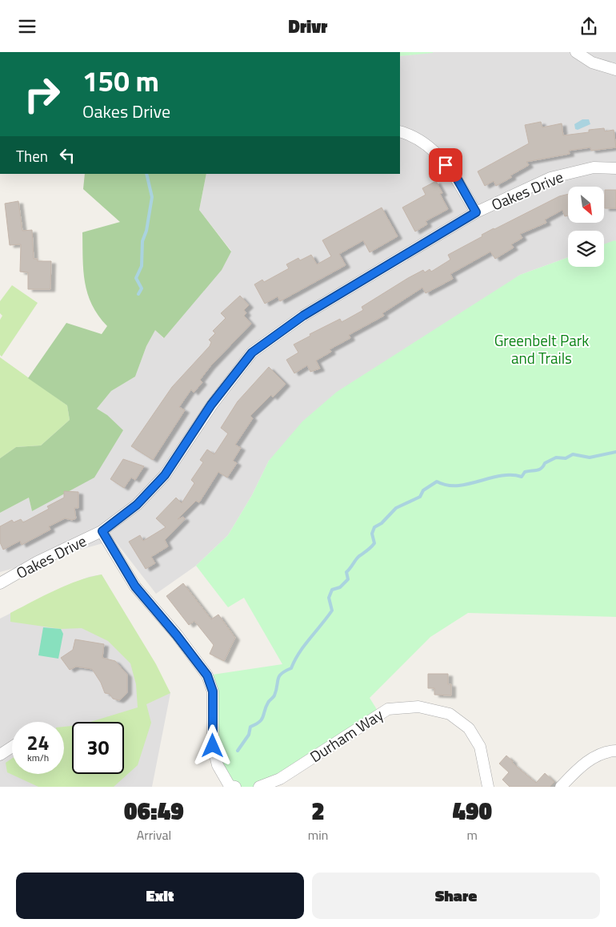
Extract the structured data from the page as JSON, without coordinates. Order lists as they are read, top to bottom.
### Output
{
  "streets": {
    "street": ["Oakes Drive", "Durham Way"]
  },
  "parks": ["Greenbelt Park and Trails"],
  "north": "bottom right",
  "page": {
    "header": "Drivr",
    "turn": ["150 m", "Oakes Drive"],
    "then": "Then",
    "speed": "24 km/h",
    "limit": "30",
    "eta": [
      "06:49",
      "Arrival",
      "2",
      "min",
      "490",
      "m"
    ],
    "buttons": ["Exit", "Share"]
  }
}
